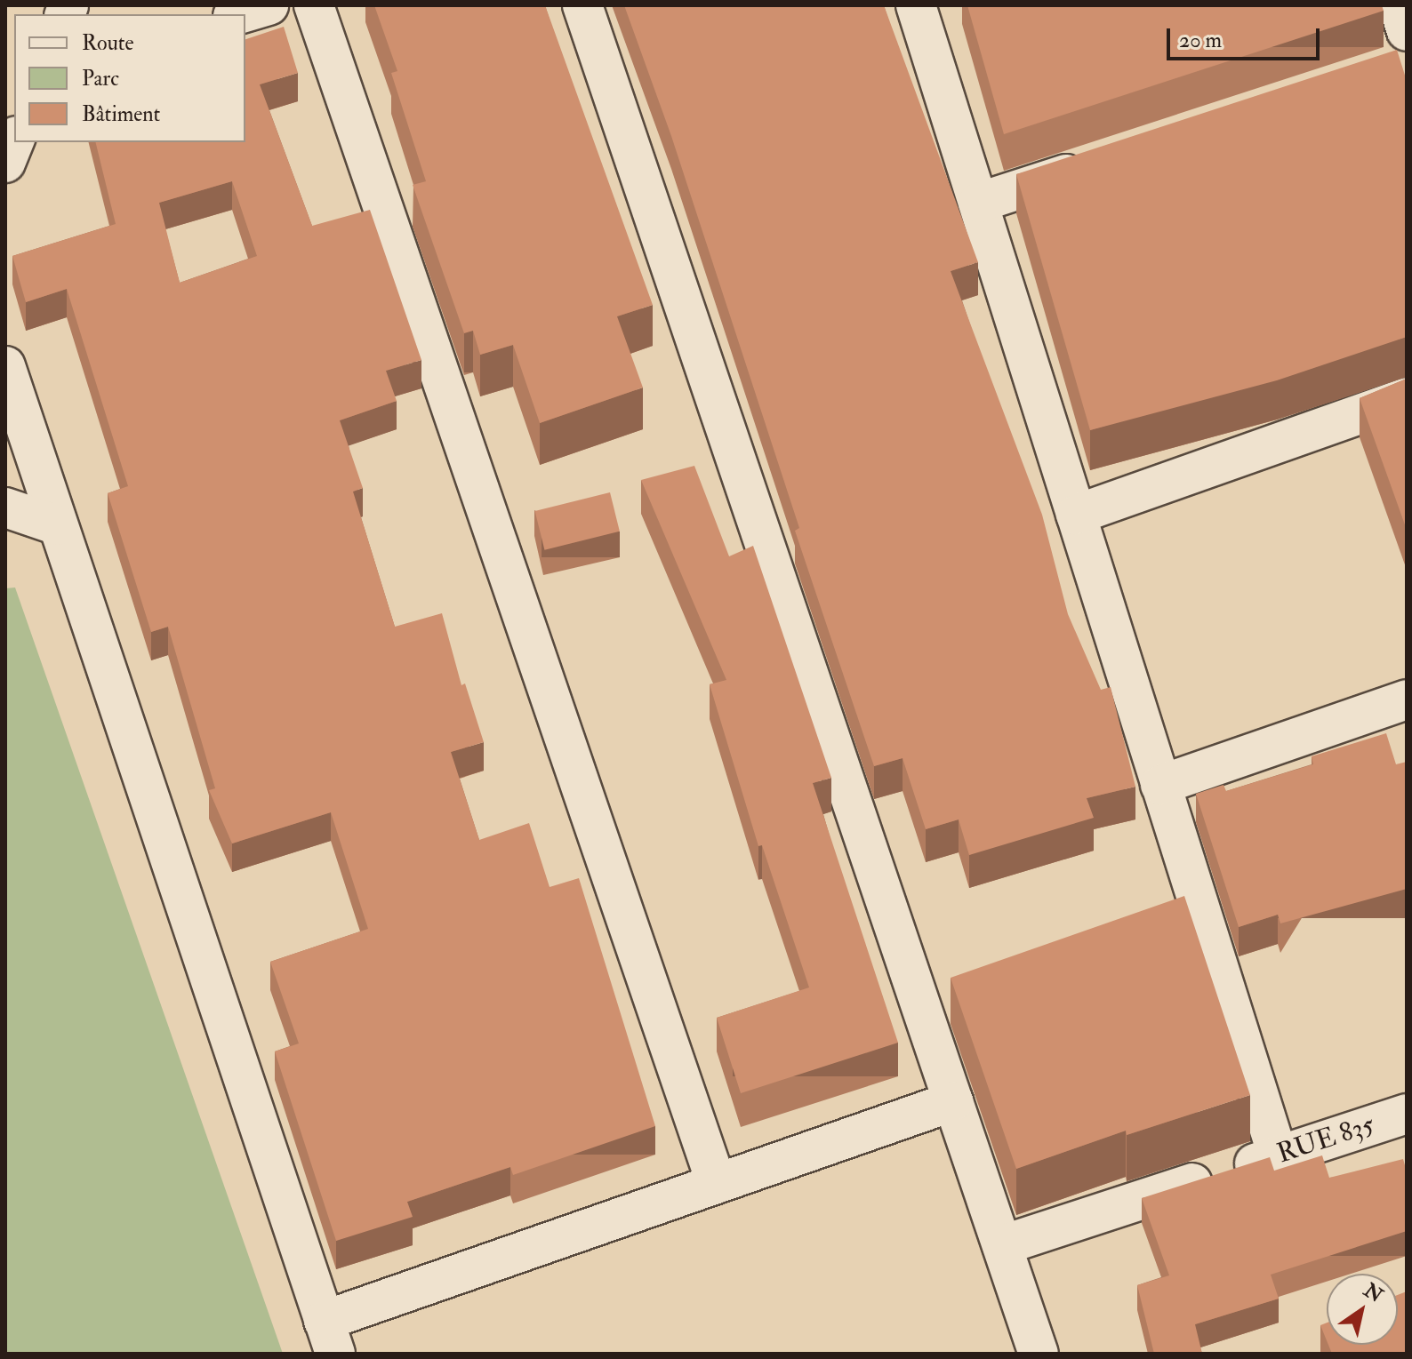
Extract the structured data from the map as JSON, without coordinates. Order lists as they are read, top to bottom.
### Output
{
  "streets": {
    "street": ["RUE 835"]
  },
  "legend": ["Route", "Parc", "Bâtiment"],
  "scale_bar": "20 m",
  "north": "top right"
}
